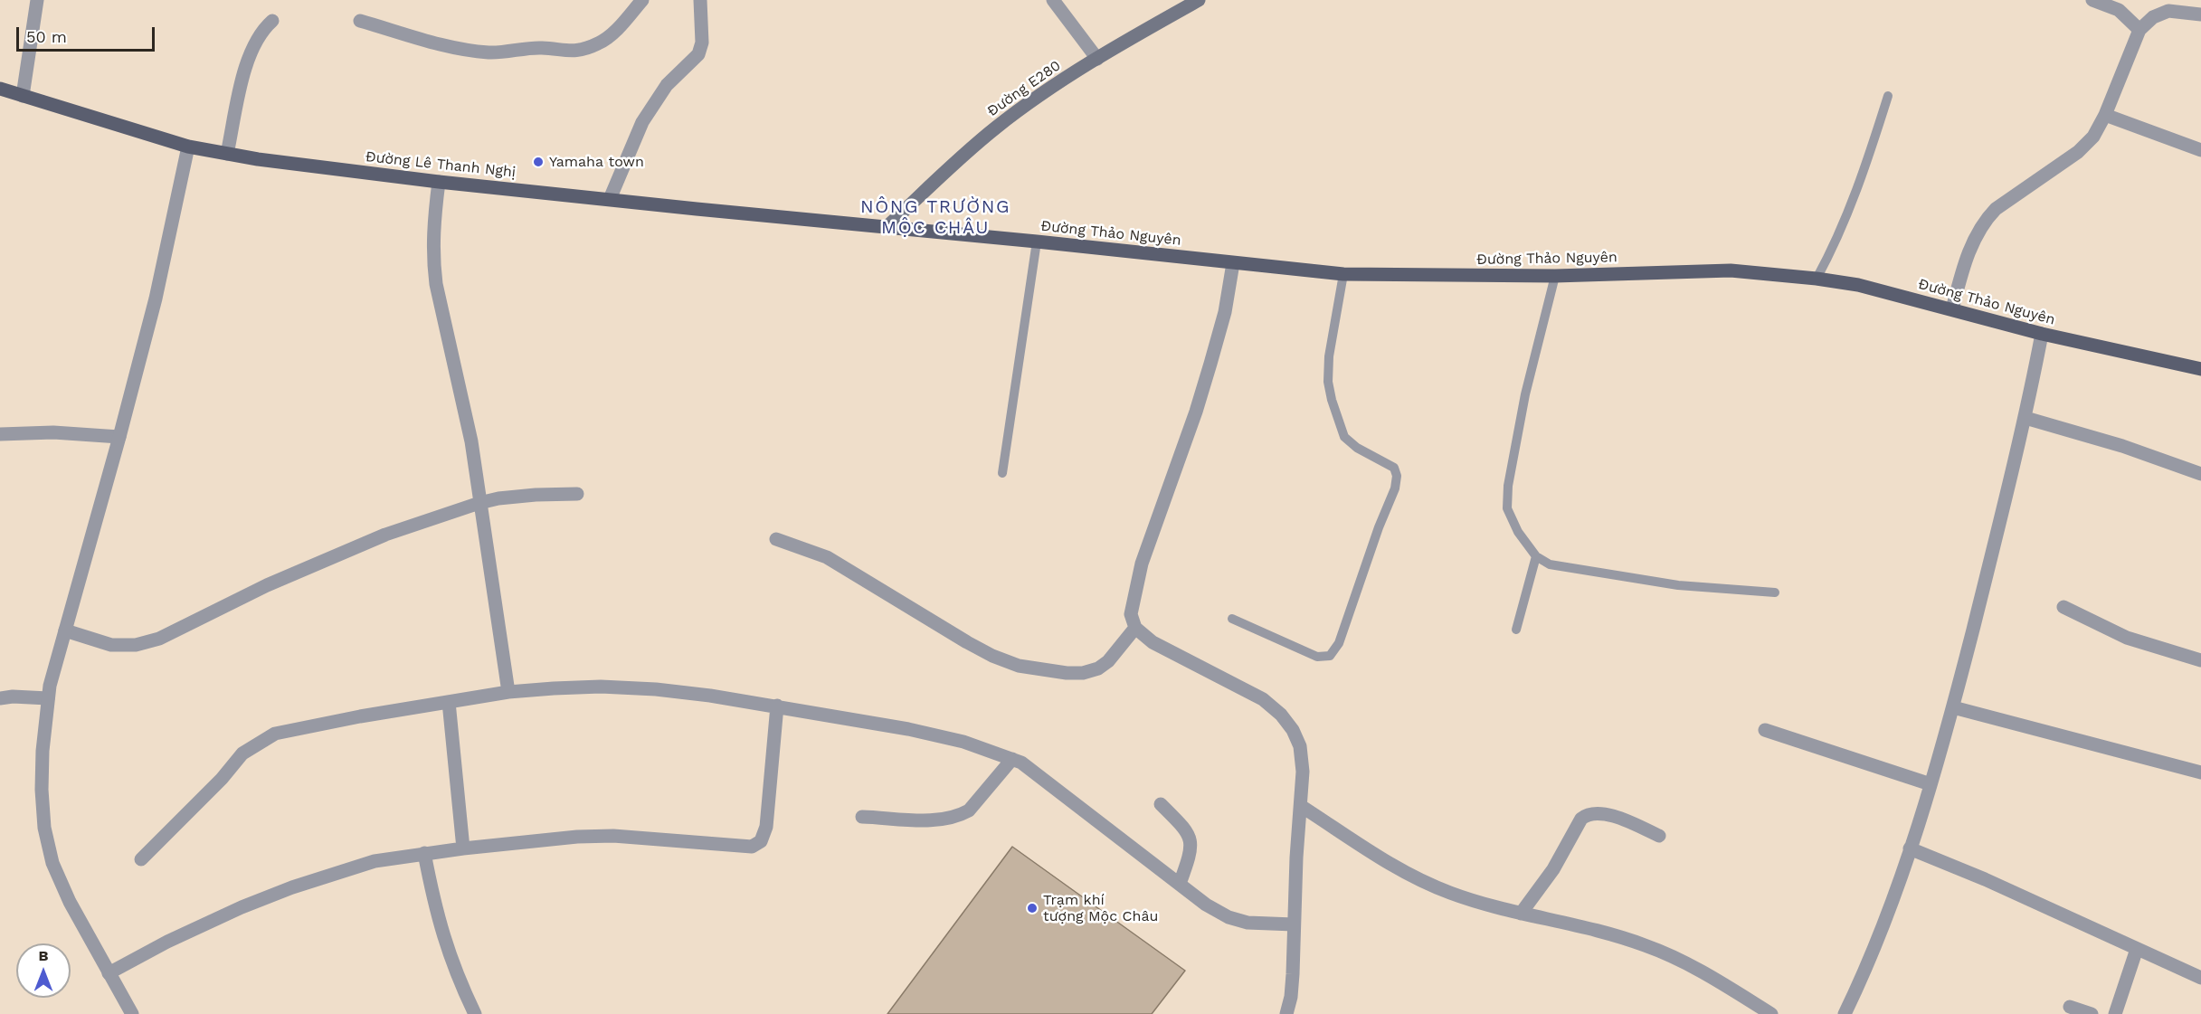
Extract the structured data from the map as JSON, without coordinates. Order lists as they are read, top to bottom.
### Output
{
  "streets": {
    "main road": ["Đường E280", "Đường Lê Thanh Nghị", "Đường Thảo Nguyên"]
  },
  "crossings": [
    ["Đường E280", "Đường Lê Thanh Nghị"],
    ["Đường E280", "Đường Thảo Nguyên"],
    ["Đường Lê Thanh Nghị", "Đường Thảo Nguyên"]
  ],
  "districts": ["NÔNG TRƯỜNG MỘC CHÂU"],
  "places": ["Yamaha town", "Trạm khí tượng Mộc Châu"],
  "scale_bar": "50 m",
  "north": "top"
}
